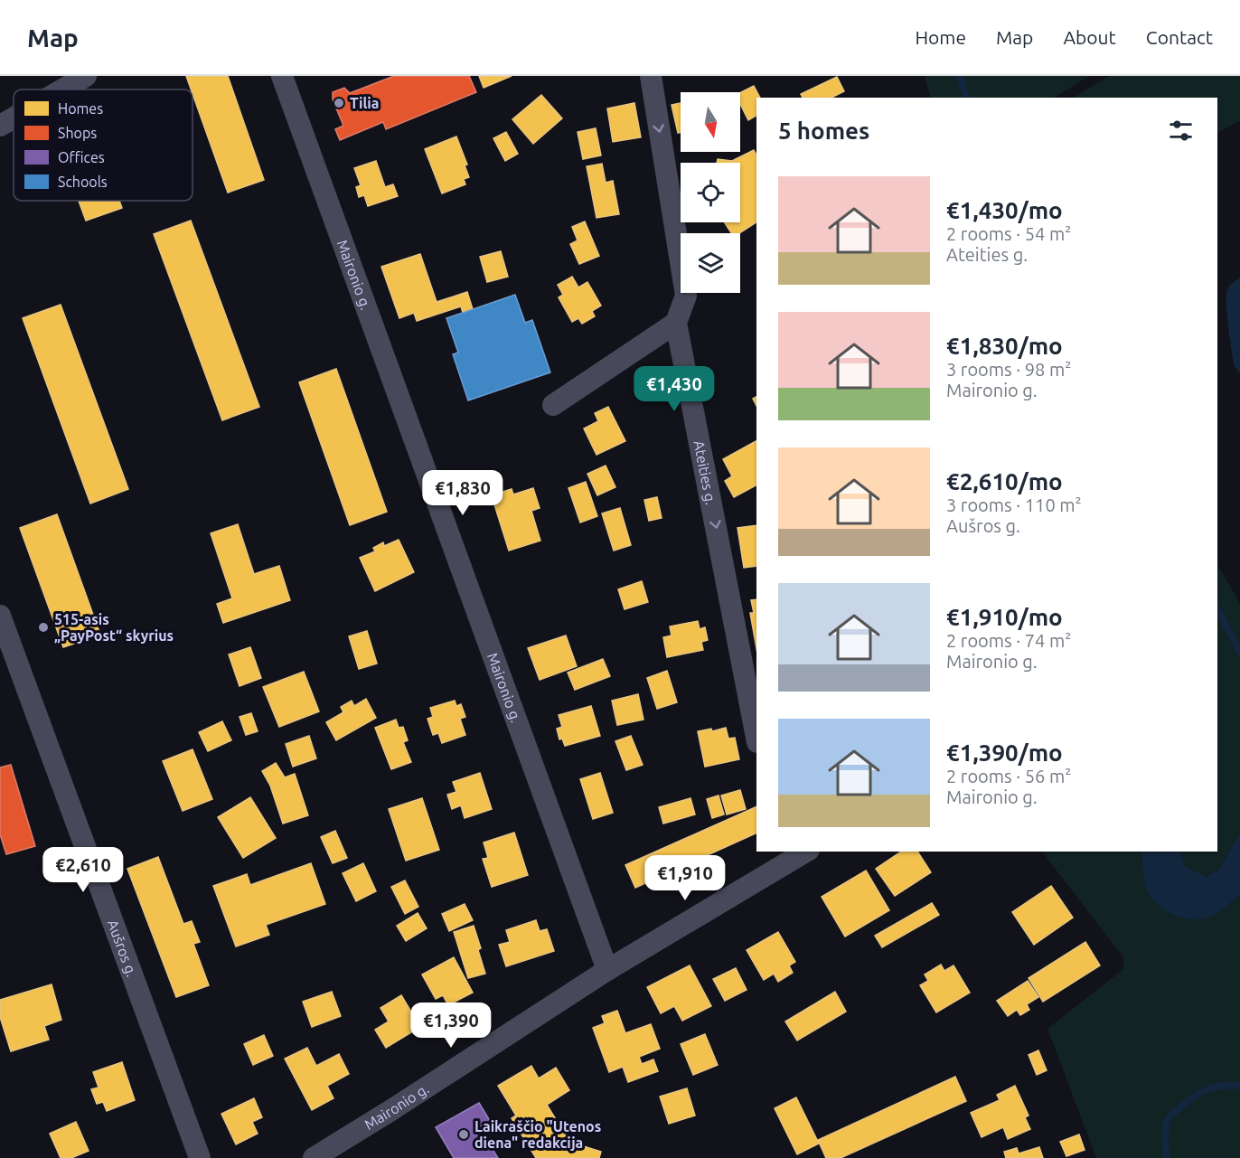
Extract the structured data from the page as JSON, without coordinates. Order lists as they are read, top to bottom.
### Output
{
  "streets": {
    "street": ["Maironio g.", "Ateities g.", "Aušros g."]
  },
  "one_way": ["Ateities g."],
  "places": ["Tilia", "515-asis „PayPost“ skyrius", "Laikraščio \"Utenos diena\" redakcija"],
  "legend": [
    "Homes",
    "Shops",
    "Offices",
    "Schools"
  ],
  "north": "bottom",
  "page": {
    "header": "Map",
    "nav": [
      "Home",
      "Map",
      "About",
      "Contact"
    ],
    "heading": "5 homes",
    "list": [
      {
        "name": "€1,430/mo",
        "note": "2 rooms · 54 m² · Ateities g."
      },
      {
        "name": "€1,830/mo",
        "note": "3 rooms · 98 m² · Maironio g."
      },
      {
        "name": "€2,610/mo",
        "note": "3 rooms · 110 m² · Aušros g."
      },
      {
        "name": "€1,910/mo",
        "note": "2 rooms · 74 m² · Maironio g."
      },
      {
        "name": "€1,390/mo",
        "note": "2 rooms · 56 m² · Maironio g."
      }
    ],
    "price": [
      "€1,430",
      "€1,830",
      "€2,610",
      "€1,910",
      "€1,390"
    ]
  }
}
